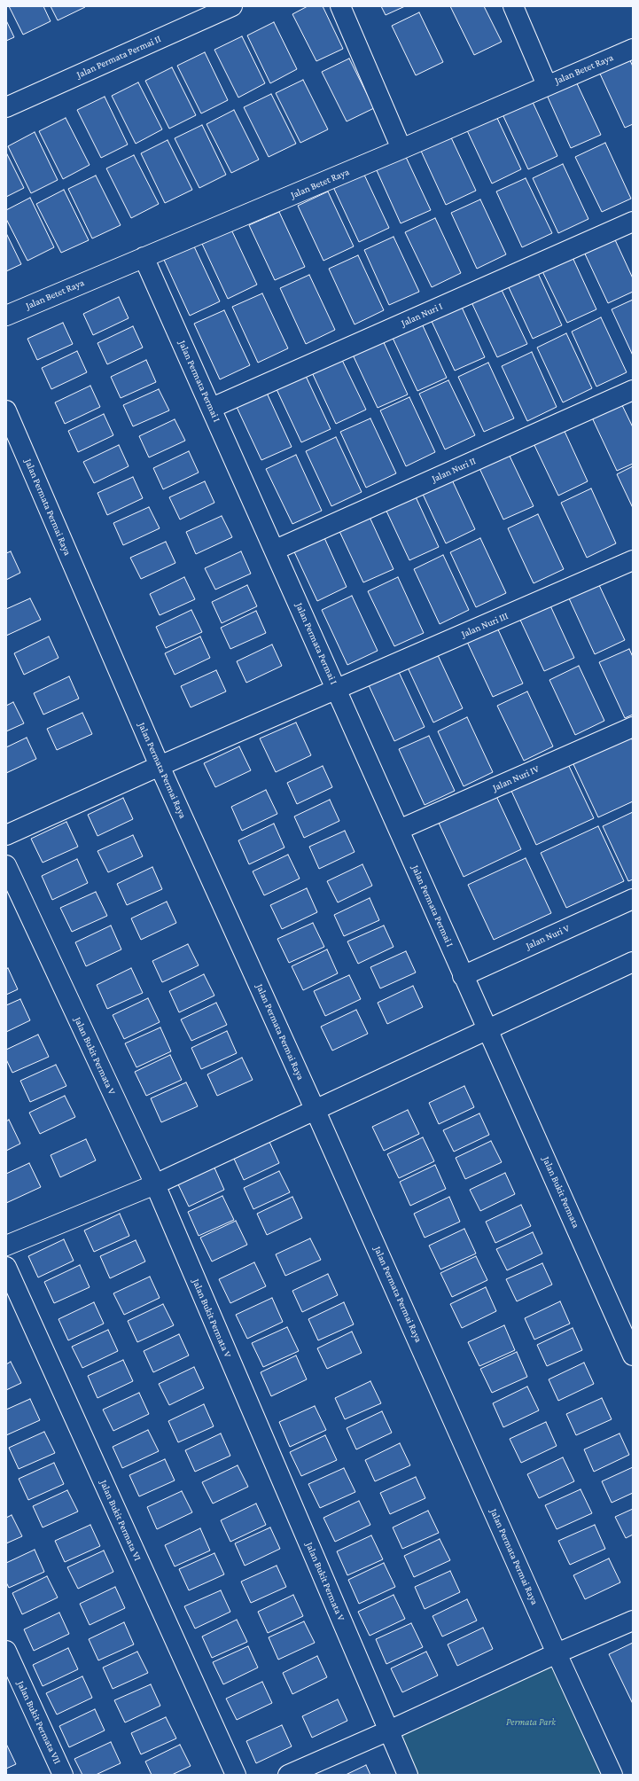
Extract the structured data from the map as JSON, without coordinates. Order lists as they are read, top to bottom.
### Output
{
  "streets": {
    "street": [
      "Jalan Permata Permai II",
      "Jalan Betet Raya",
      "Jalan Nuri I",
      "Jalan Permata Permai I",
      "Jalan Nuri II",
      "Jalan Permata Permai Raya",
      "Jalan Nuri III",
      "Jalan Nuri IV",
      "Jalan Nuri V",
      "Jalan Bukit Permata V",
      "Jalan Bukit Permata",
      "Jalan Bukit Permata VI",
      "Jalan Bukit Permata VII"
    ]
  },
  "crossings": [
    ["Jalan Betet Raya", "Jalan Permata Permai I"],
    ["Jalan Nuri I", "Jalan Permata Permai I"],
    ["Jalan Permata Permai I", "Jalan Nuri II"],
    ["Jalan Permata Permai I", "Jalan Nuri III"],
    ["Jalan Permata Permai I", "Jalan Nuri IV"],
    ["Jalan Permata Permai I", "Jalan Nuri V"],
    ["Jalan Permata Permai I", "Jalan Bukit Permata"],
    ["Jalan Permata Permai Raya", "Jalan Nuri III"]
  ],
  "parks": ["Permata Park"]
}
